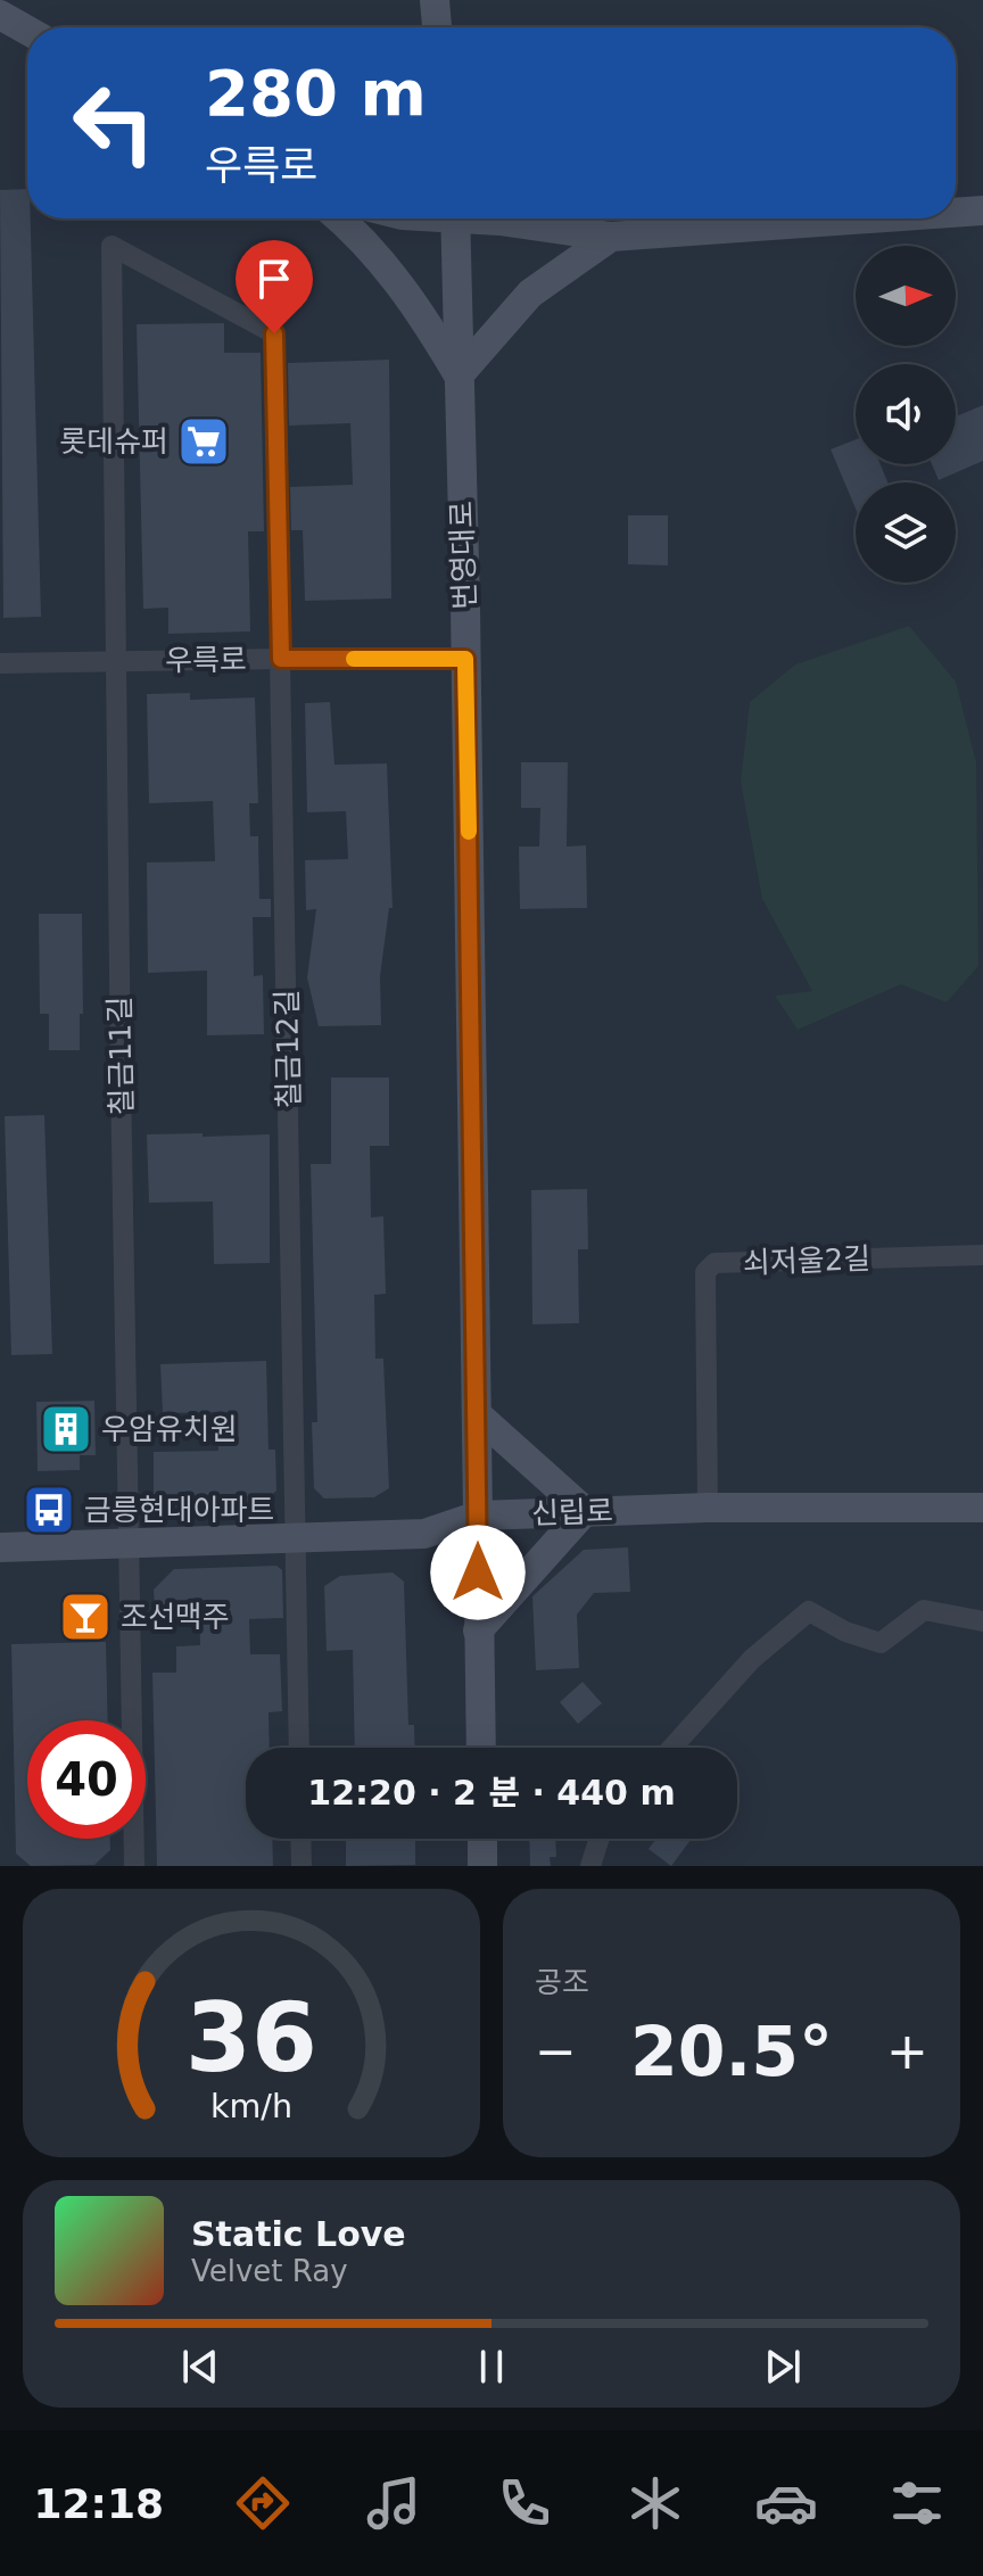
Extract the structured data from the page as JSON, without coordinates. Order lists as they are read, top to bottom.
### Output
{
  "streets": {
    "street": [
      "번영대로",
      "우륵로",
      "칠금12길",
      "칠금11길",
      "쇠저울2길",
      "신립로"
    ]
  },
  "crossings": [
    ["번영대로", "우륵로"],
    ["번영대로", "신립로"],
    ["우륵로", "칠금12길"],
    ["우륵로", "칠금11길"],
    ["칠금12길", "칠금11길"],
    ["칠금12길", "신립로"],
    ["칠금11길", "신립로"],
    ["쇠저울2길", "신립로"]
  ],
  "places": {
    "supermarket": ["롯데슈퍼"],
    "building": ["우암유치원"],
    "bus stop": ["금릉현대아파트"],
    "bar": ["조선맥주"]
  },
  "north": "right",
  "page": {
    "turn": ["280 m", "우륵로"],
    "limit": "40",
    "trip": "12:20 · 2 분 · 440 m",
    "tile": "공조",
    "heat": ["−", "20.5°", "+"],
    "song": ["Static Love", "Velvet Ray"],
    "tabs": "12:18",
    "gauge": ["36", "km/h"]
  }
}
